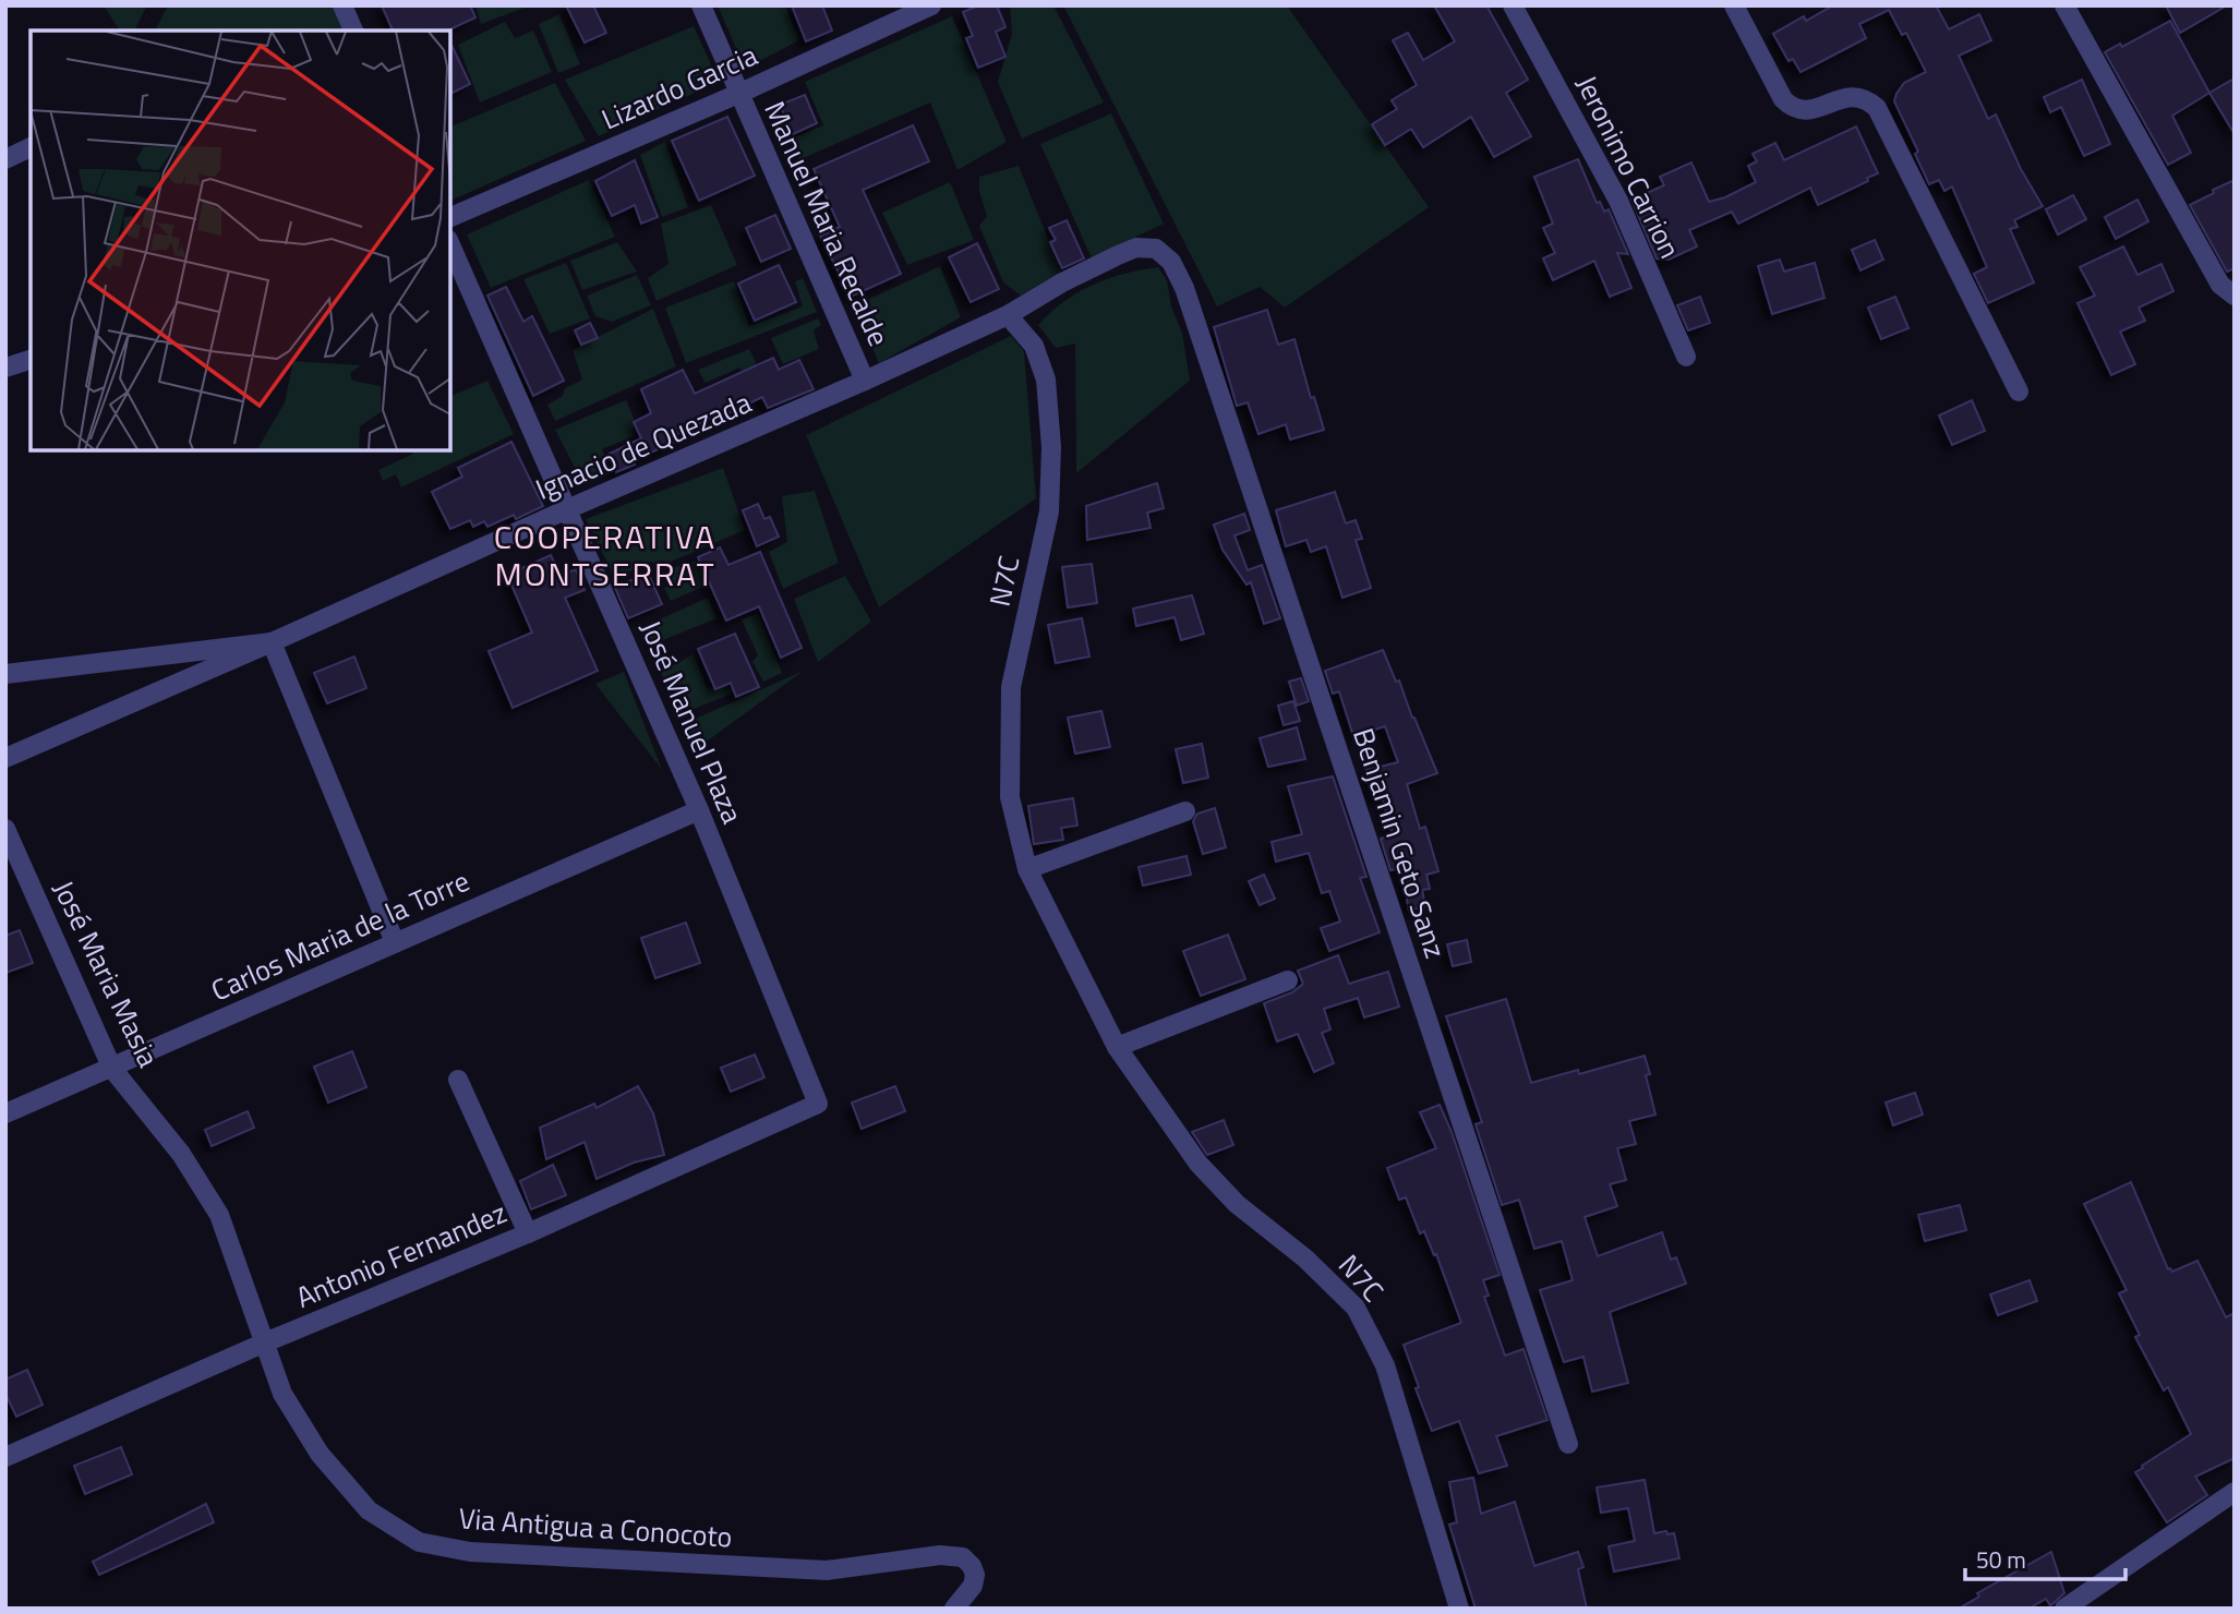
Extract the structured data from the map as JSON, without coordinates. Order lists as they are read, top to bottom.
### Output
{
  "streets": {
    "street": [
      "Lizardo Garcia",
      "Jeronimo Carrion",
      "Manuel Maria Recalde",
      "Ignacio de Quezada",
      "N7C",
      "José Manuel Plaza",
      "Benjamin Geto Sanz",
      "Carlos Maria de la Torre",
      "José Maria Masia",
      "Antonio Fernandez",
      "Via Antigua a Conocoto"
    ]
  },
  "crossings": [
    ["Lizardo Garcia", "Manuel Maria Recalde"],
    ["Manuel Maria Recalde", "Ignacio de Quezada"],
    ["Ignacio de Quezada", "N7C"],
    ["Ignacio de Quezada", "José Manuel Plaza"],
    ["Ignacio de Quezada", "Benjamin Geto Sanz"],
    ["José Manuel Plaza", "Carlos Maria de la Torre"],
    ["José Manuel Plaza", "Antonio Fernandez"],
    ["Carlos Maria de la Torre", "José Maria Masia"],
    ["José Maria Masia", "Antonio Fernandez"],
    ["José Maria Masia", "Via Antigua a Conocoto"],
    ["Antonio Fernandez", "Via Antigua a Conocoto"]
  ],
  "districts": ["COOPERATIVA MONTSERRAT"],
  "scale_bar": "50 m"
}
